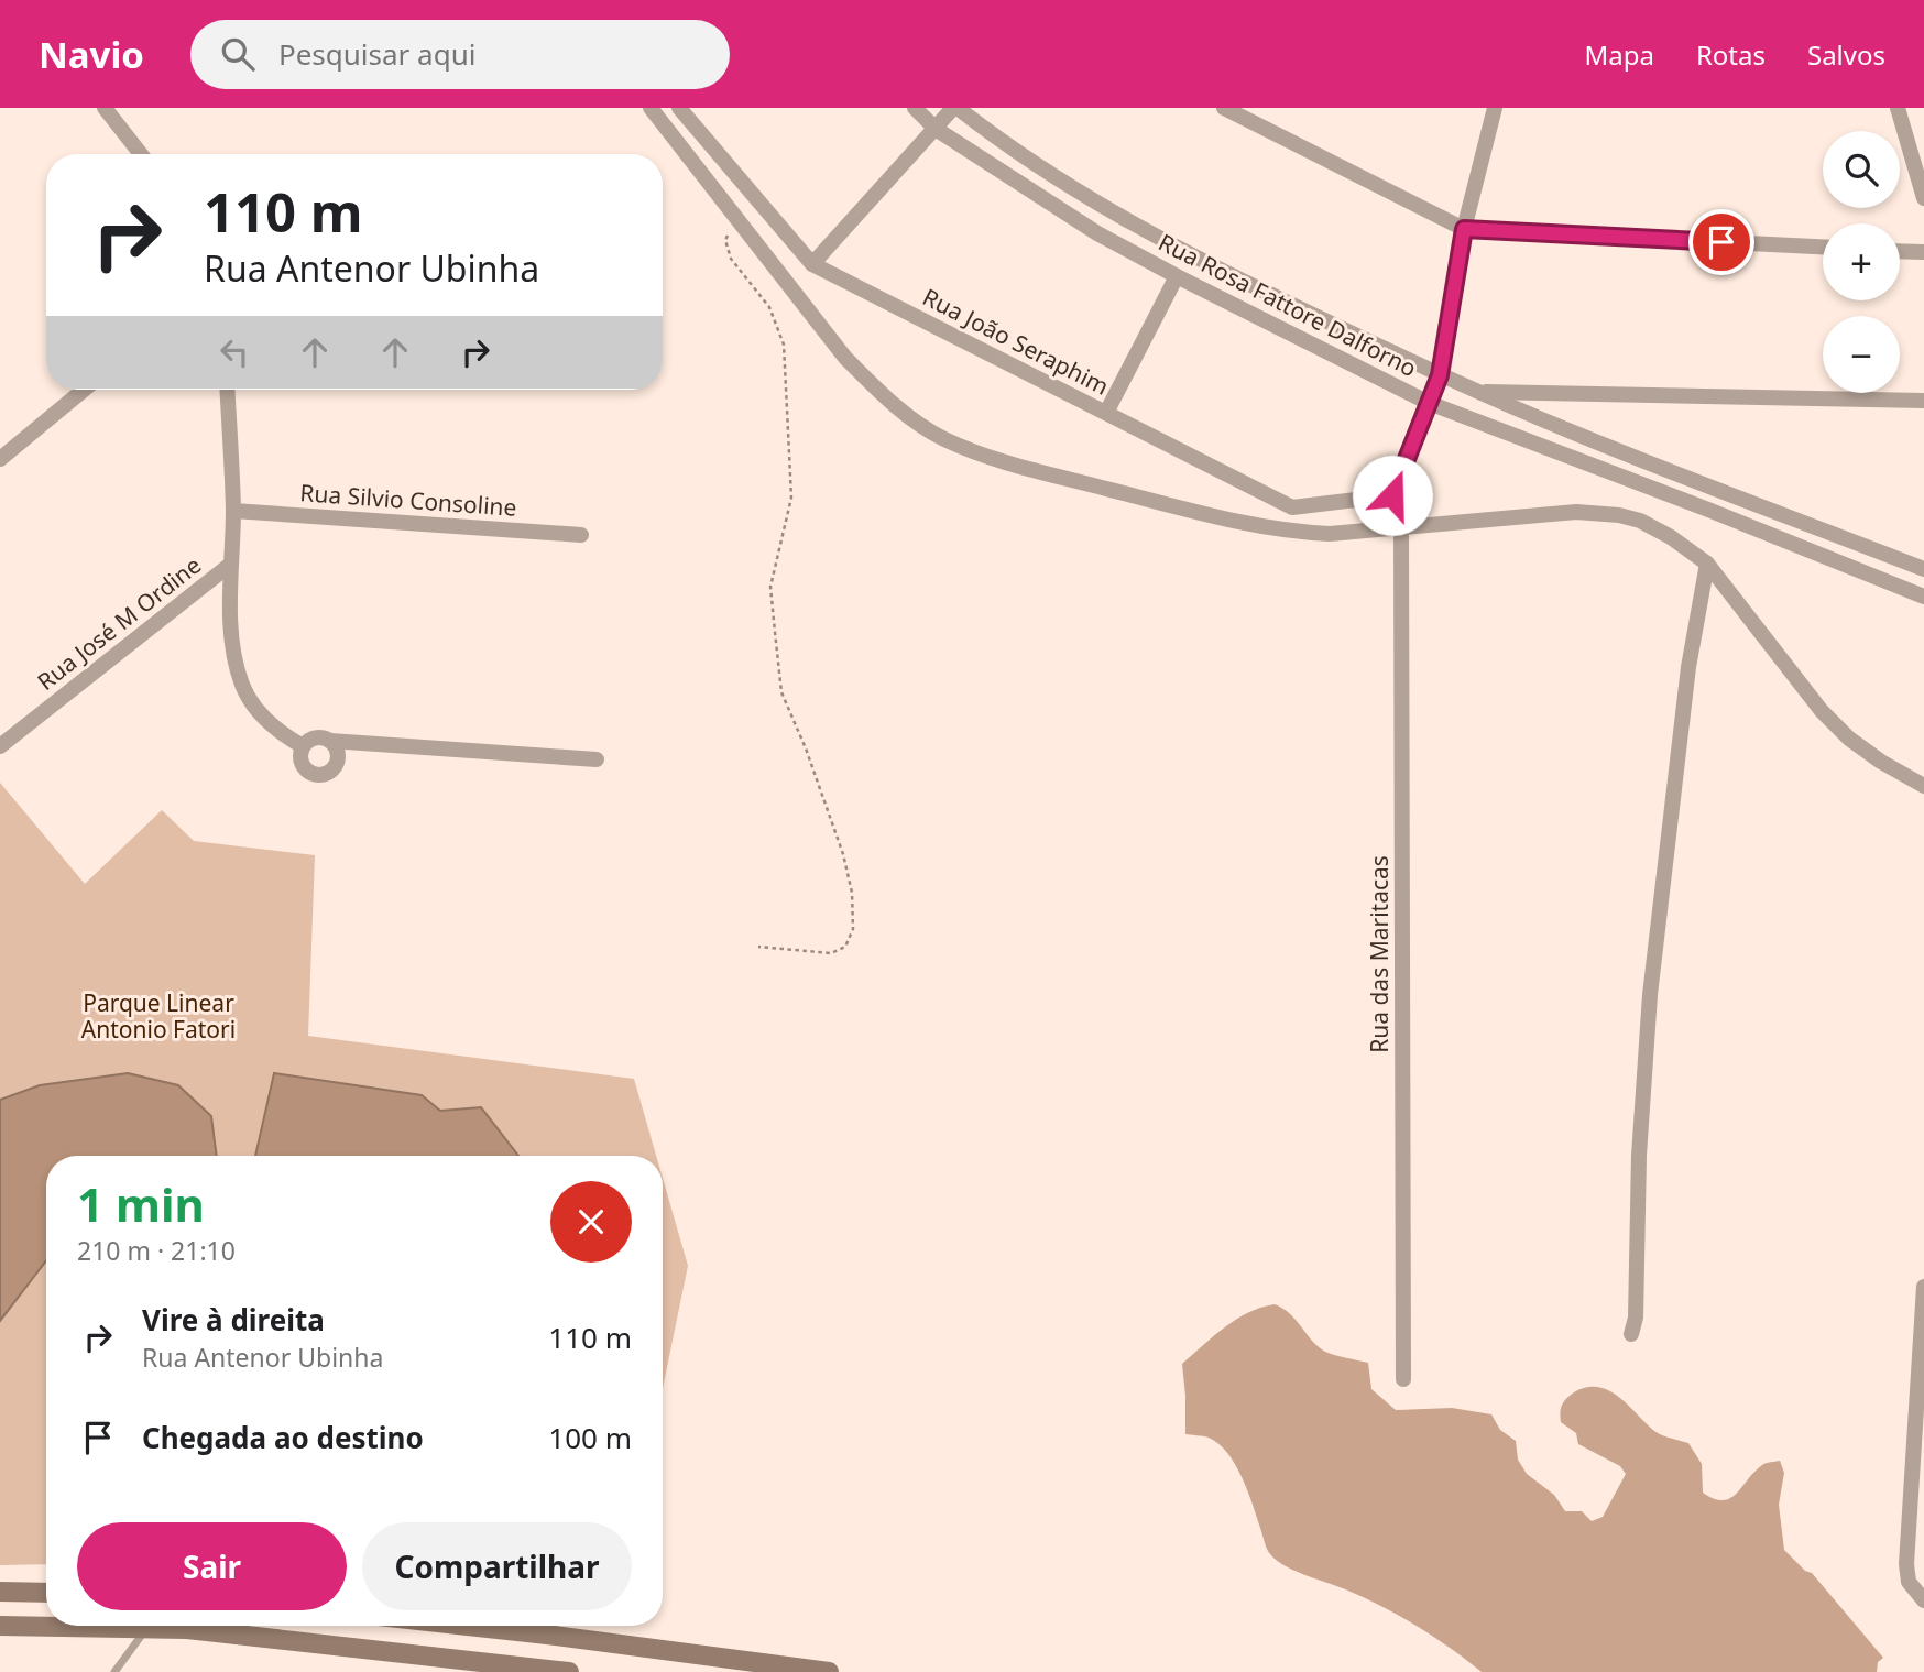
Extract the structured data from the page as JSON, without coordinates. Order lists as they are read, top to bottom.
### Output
{
  "streets": {
    "street": [
      "Rua Rosa Fattore Dalforno",
      "Rua João Seraphim",
      "Rua Silvio Consoline",
      "Rua José M Ordine",
      "Rua das Maritacas"
    ]
  },
  "crossings": [
    ["Rua Rosa Fattore Dalforno", "Rua João Seraphim"]
  ],
  "parks": ["Parque Linear Antonio Fatori"],
  "page": {
    "header": "Navio",
    "search": "Pesquisar aqui",
    "nav": ["Mapa", "Rotas", "Salvos"],
    "map_buttons": ["+", "−"],
    "turn": ["110 m", "Rua Antenor Ubinha"],
    "heading": ["1 min", "210 m · 21:10"],
    "list": [
      {
        "name": "Vire à direita",
        "note": "Rua Antenor Ubinha",
        "value": "110 m"
      },
      {
        "name": "Chegada ao destino",
        "value": "100 m"
      }
    ],
    "buttons": ["Sair", "Compartilhar"]
  }
}
